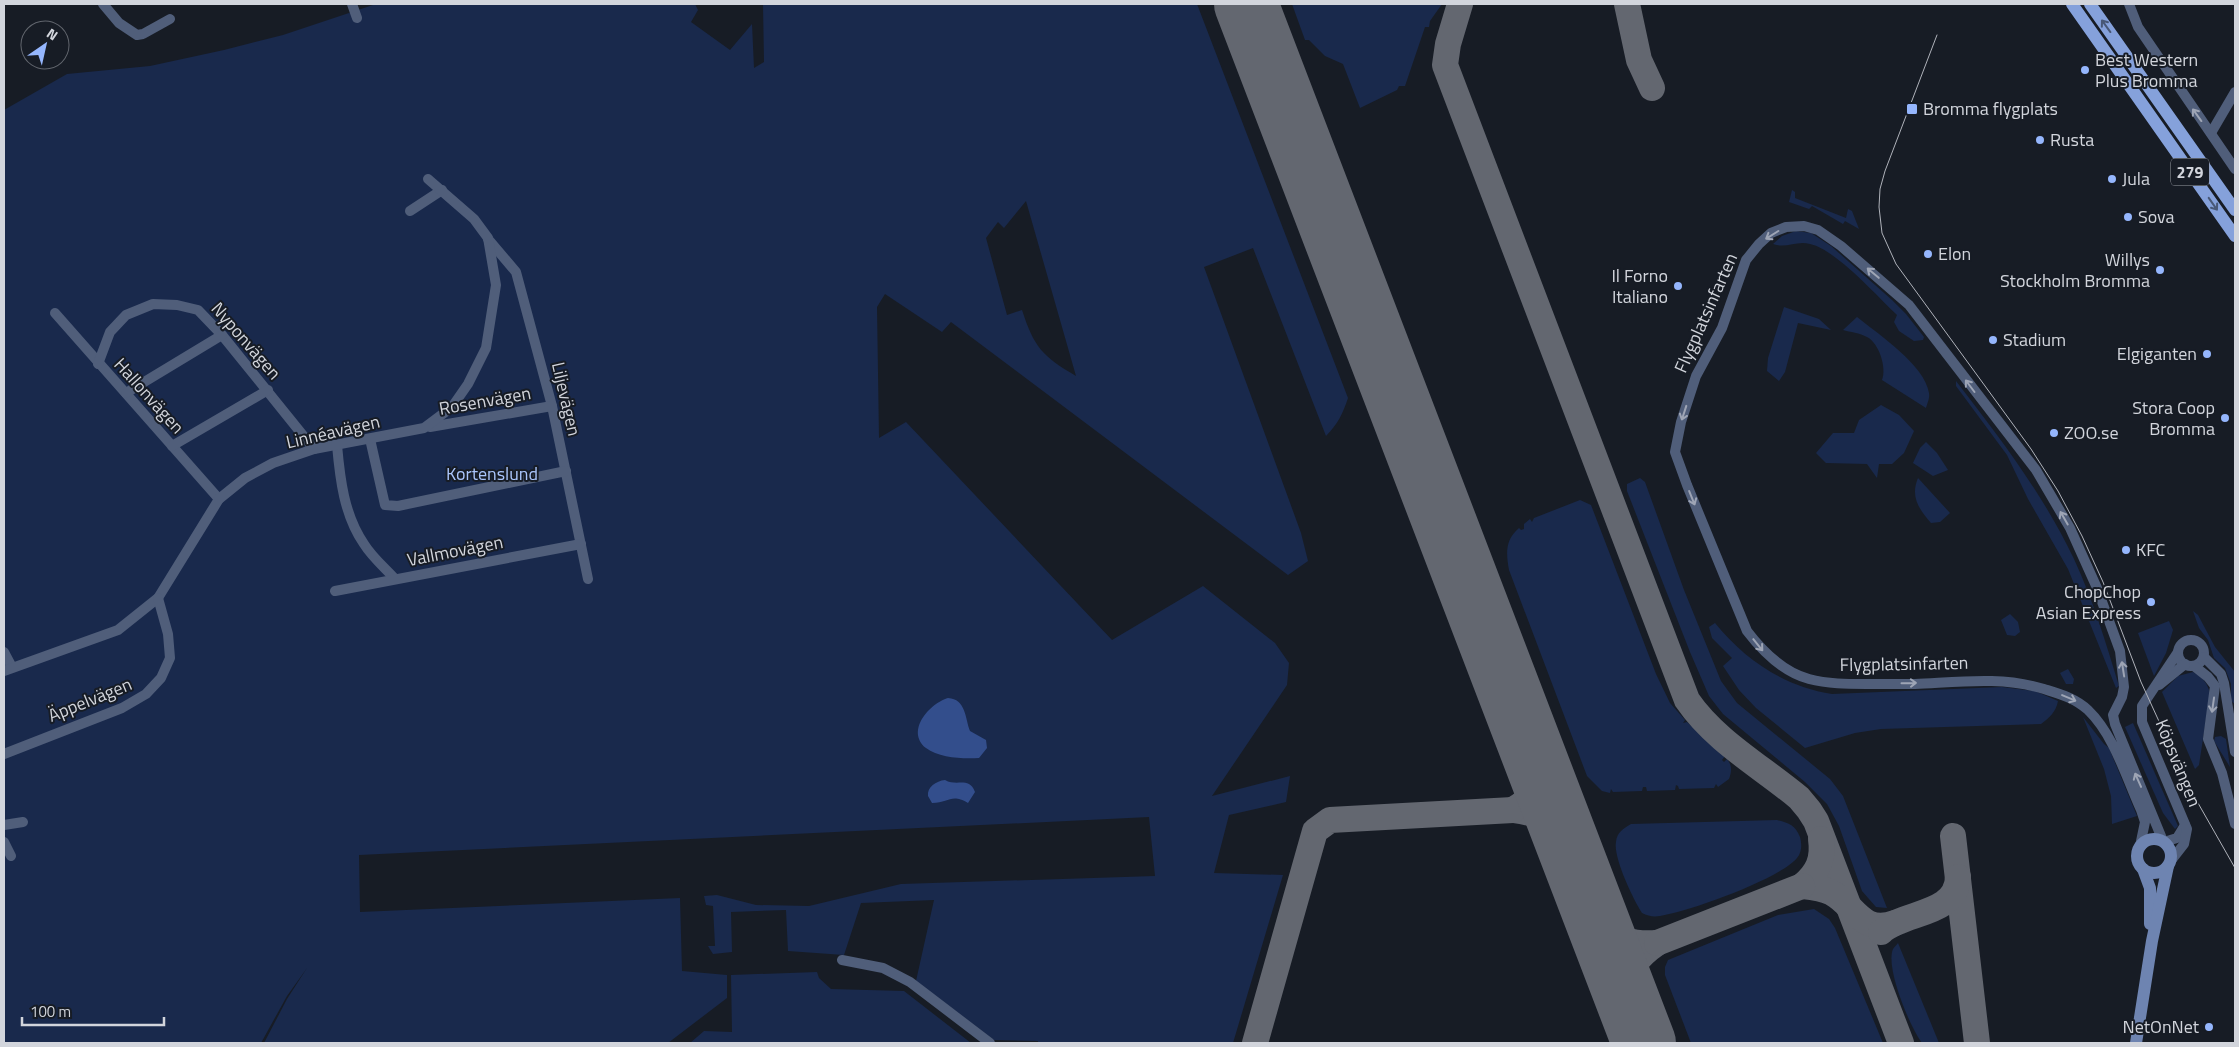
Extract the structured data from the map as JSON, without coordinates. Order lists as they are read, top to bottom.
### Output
{
  "streets": {
    "main road": ["279"],
    "street": [
      "Flygplatsinfarten",
      "Nyponvägen",
      "Hallonvägen",
      "Liljevägen",
      "Rosenvägen",
      "Linnéavägen",
      "Vallmovägen",
      "Äppelvägen",
      "Köpsvängen"
    ]
  },
  "crossings": [
    ["Flygplatsinfarten", "Köpsvängen"],
    ["Nyponvägen", "Hallonvägen"],
    ["Nyponvägen", "Linnéavägen"],
    ["Hallonvägen", "Linnéavägen"],
    ["Liljevägen", "Rosenvägen"],
    ["Liljevägen", "Linnéavägen"],
    ["Liljevägen", "Vallmovägen"],
    ["Rosenvägen", "Linnéavägen"],
    ["Linnéavägen", "Äppelvägen"]
  ],
  "parks": ["Kortenslund"],
  "places": {
    "other": [
      "Best Western Plus Bromma",
      "Rusta",
      "Jula",
      "Sova",
      "Elon",
      "Willys Stockholm Bromma",
      "Il Forno Italiano",
      "Stadium",
      "Elgiganten",
      "Stora Coop Bromma",
      "ZOO.se",
      "KFC",
      "ChopChop Asian Express",
      "NetOnNet"
    ],
    "transit": ["Bromma flygplats"]
  },
  "scale_bar": "100 m",
  "north": "top right"
}
